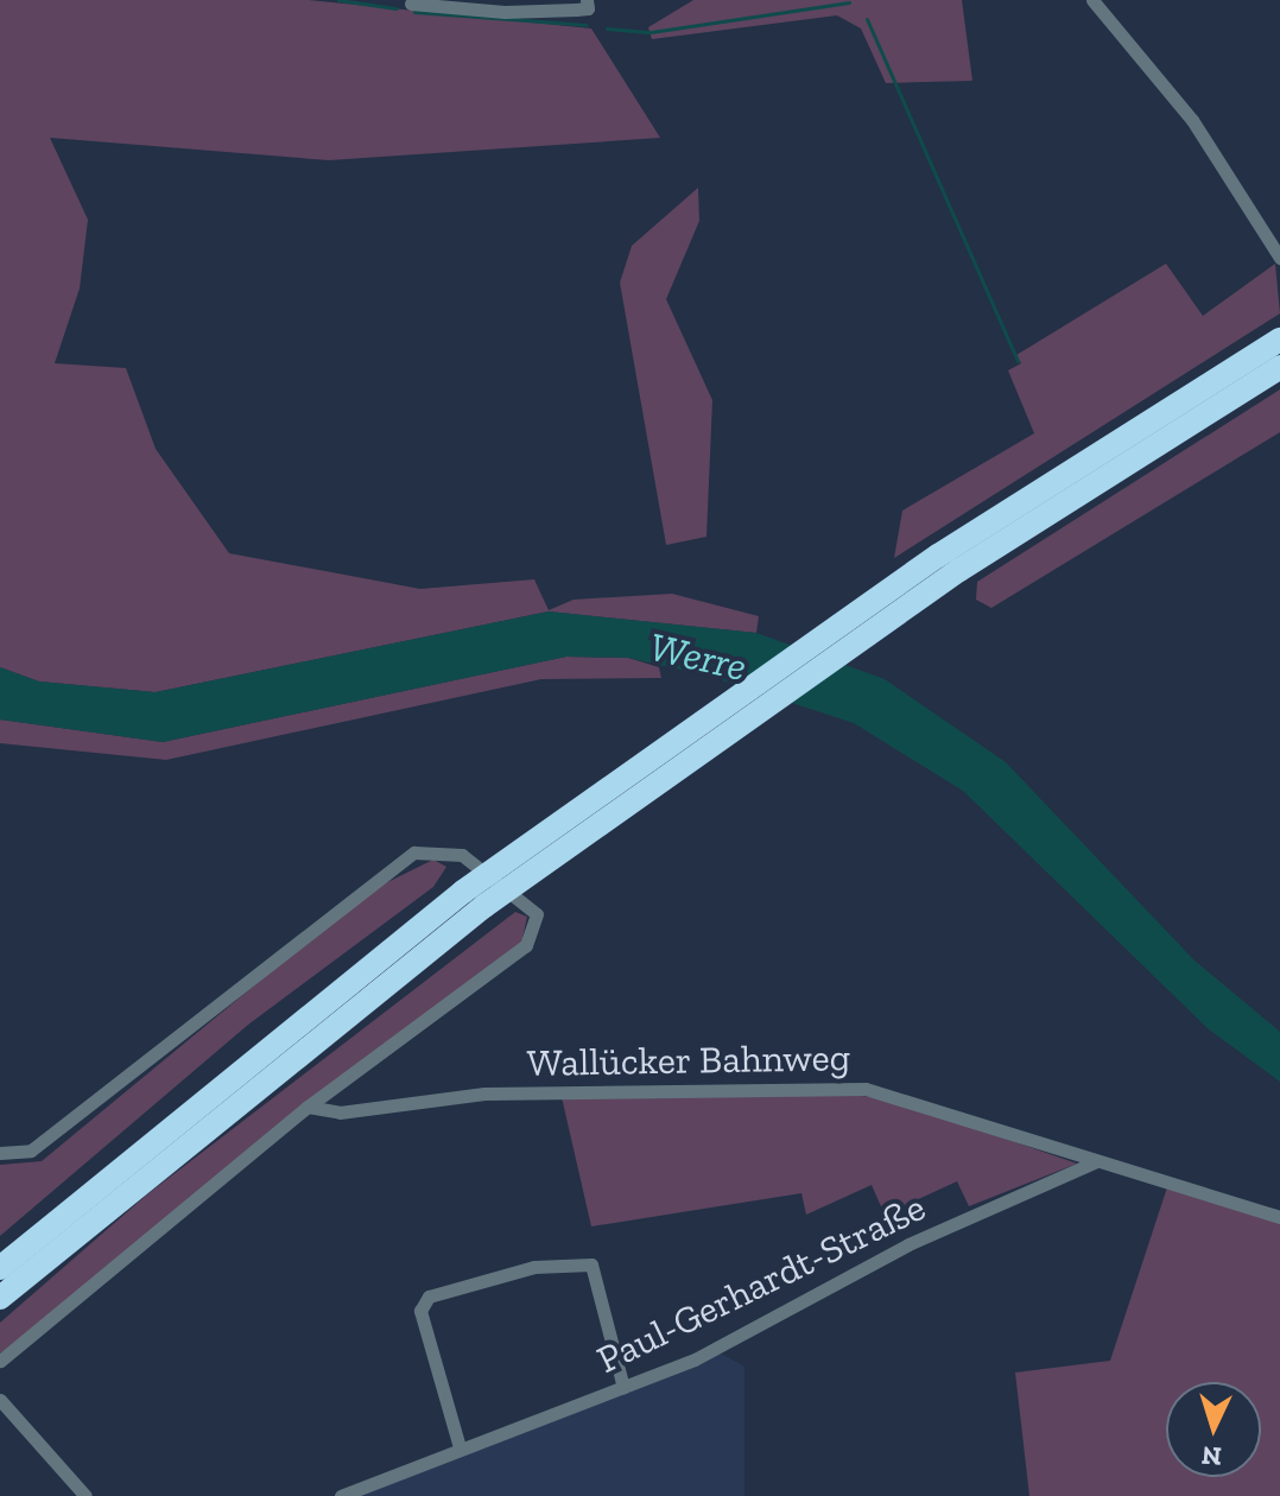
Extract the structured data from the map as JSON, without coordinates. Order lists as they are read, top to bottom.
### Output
{
  "streets": {
    "street": ["Wallücker Bahnweg", "Paul-Gerhardt-Straße"]
  },
  "crossings": [
    ["Wallücker Bahnweg", "Paul-Gerhardt-Straße"]
  ],
  "water": ["Werre"],
  "north": "bottom"
}
